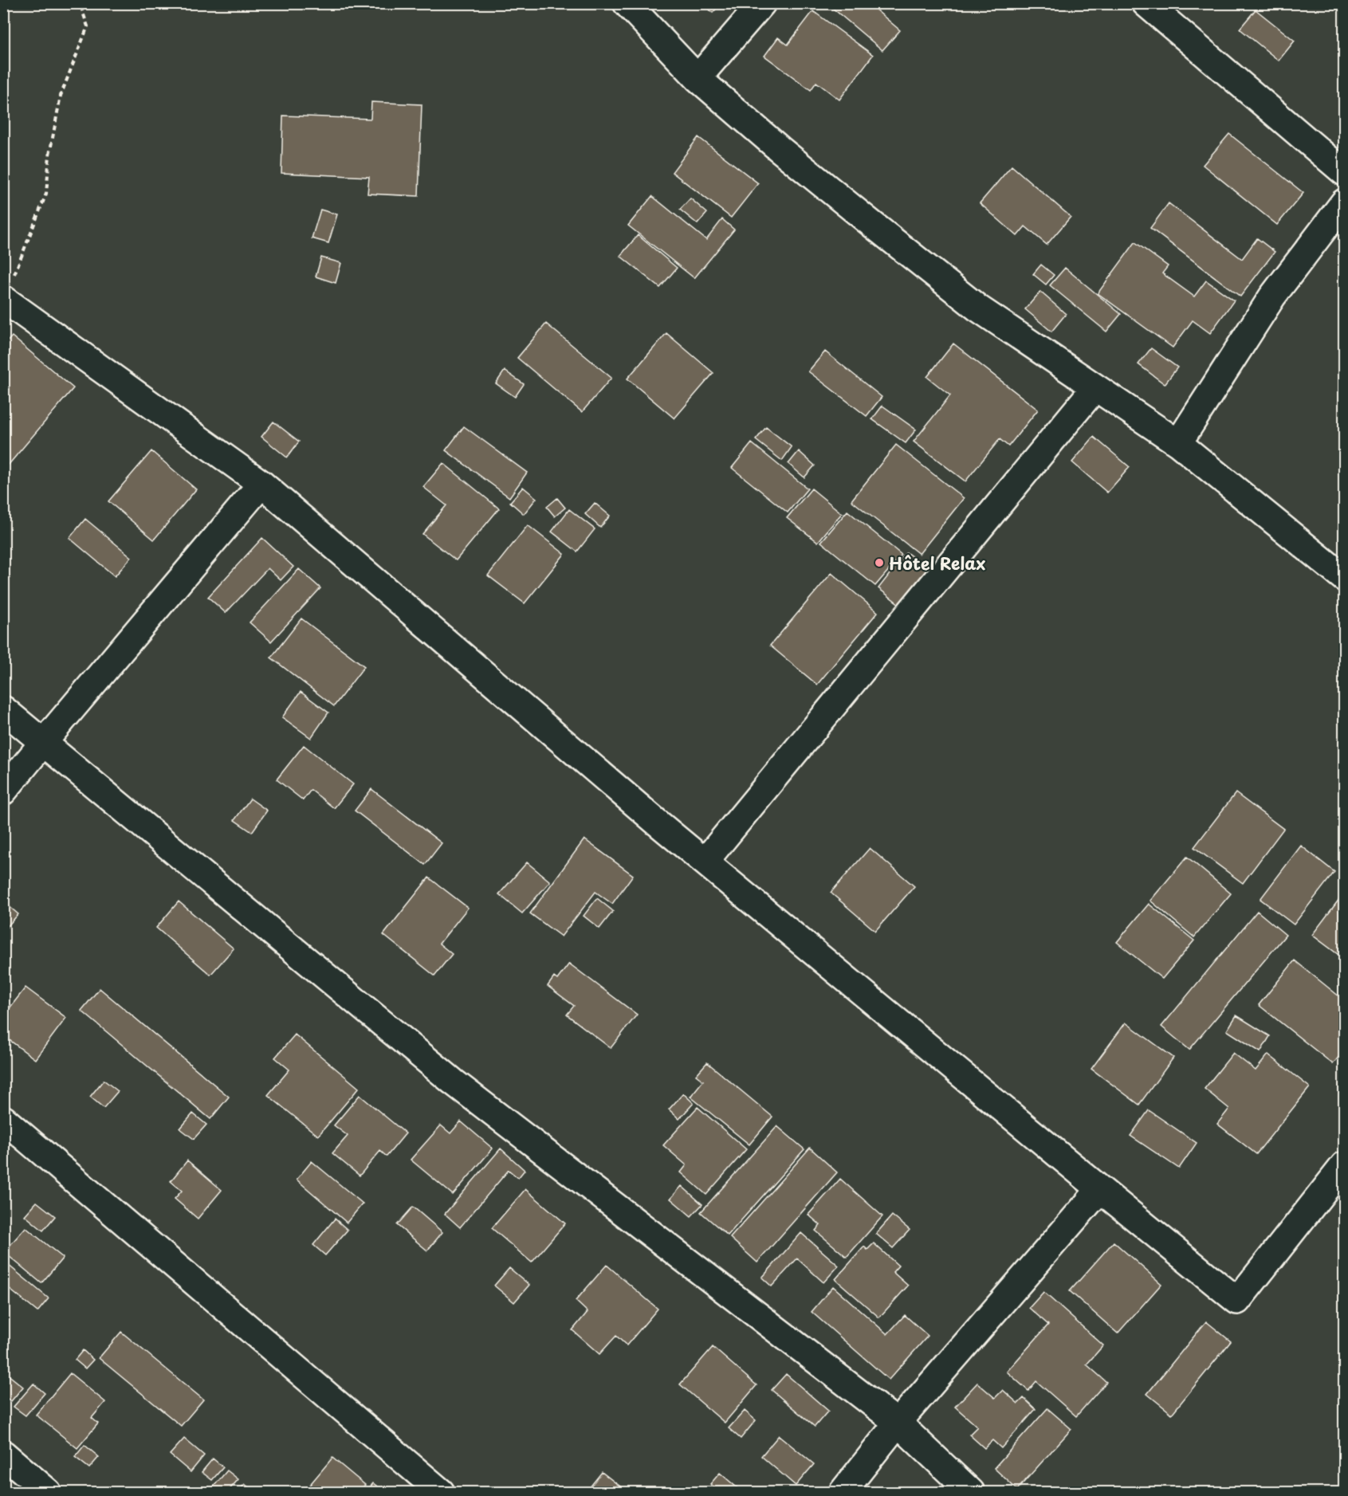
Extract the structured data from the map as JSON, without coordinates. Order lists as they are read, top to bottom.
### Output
{
  "places": ["Hôtel Relax"]
}
